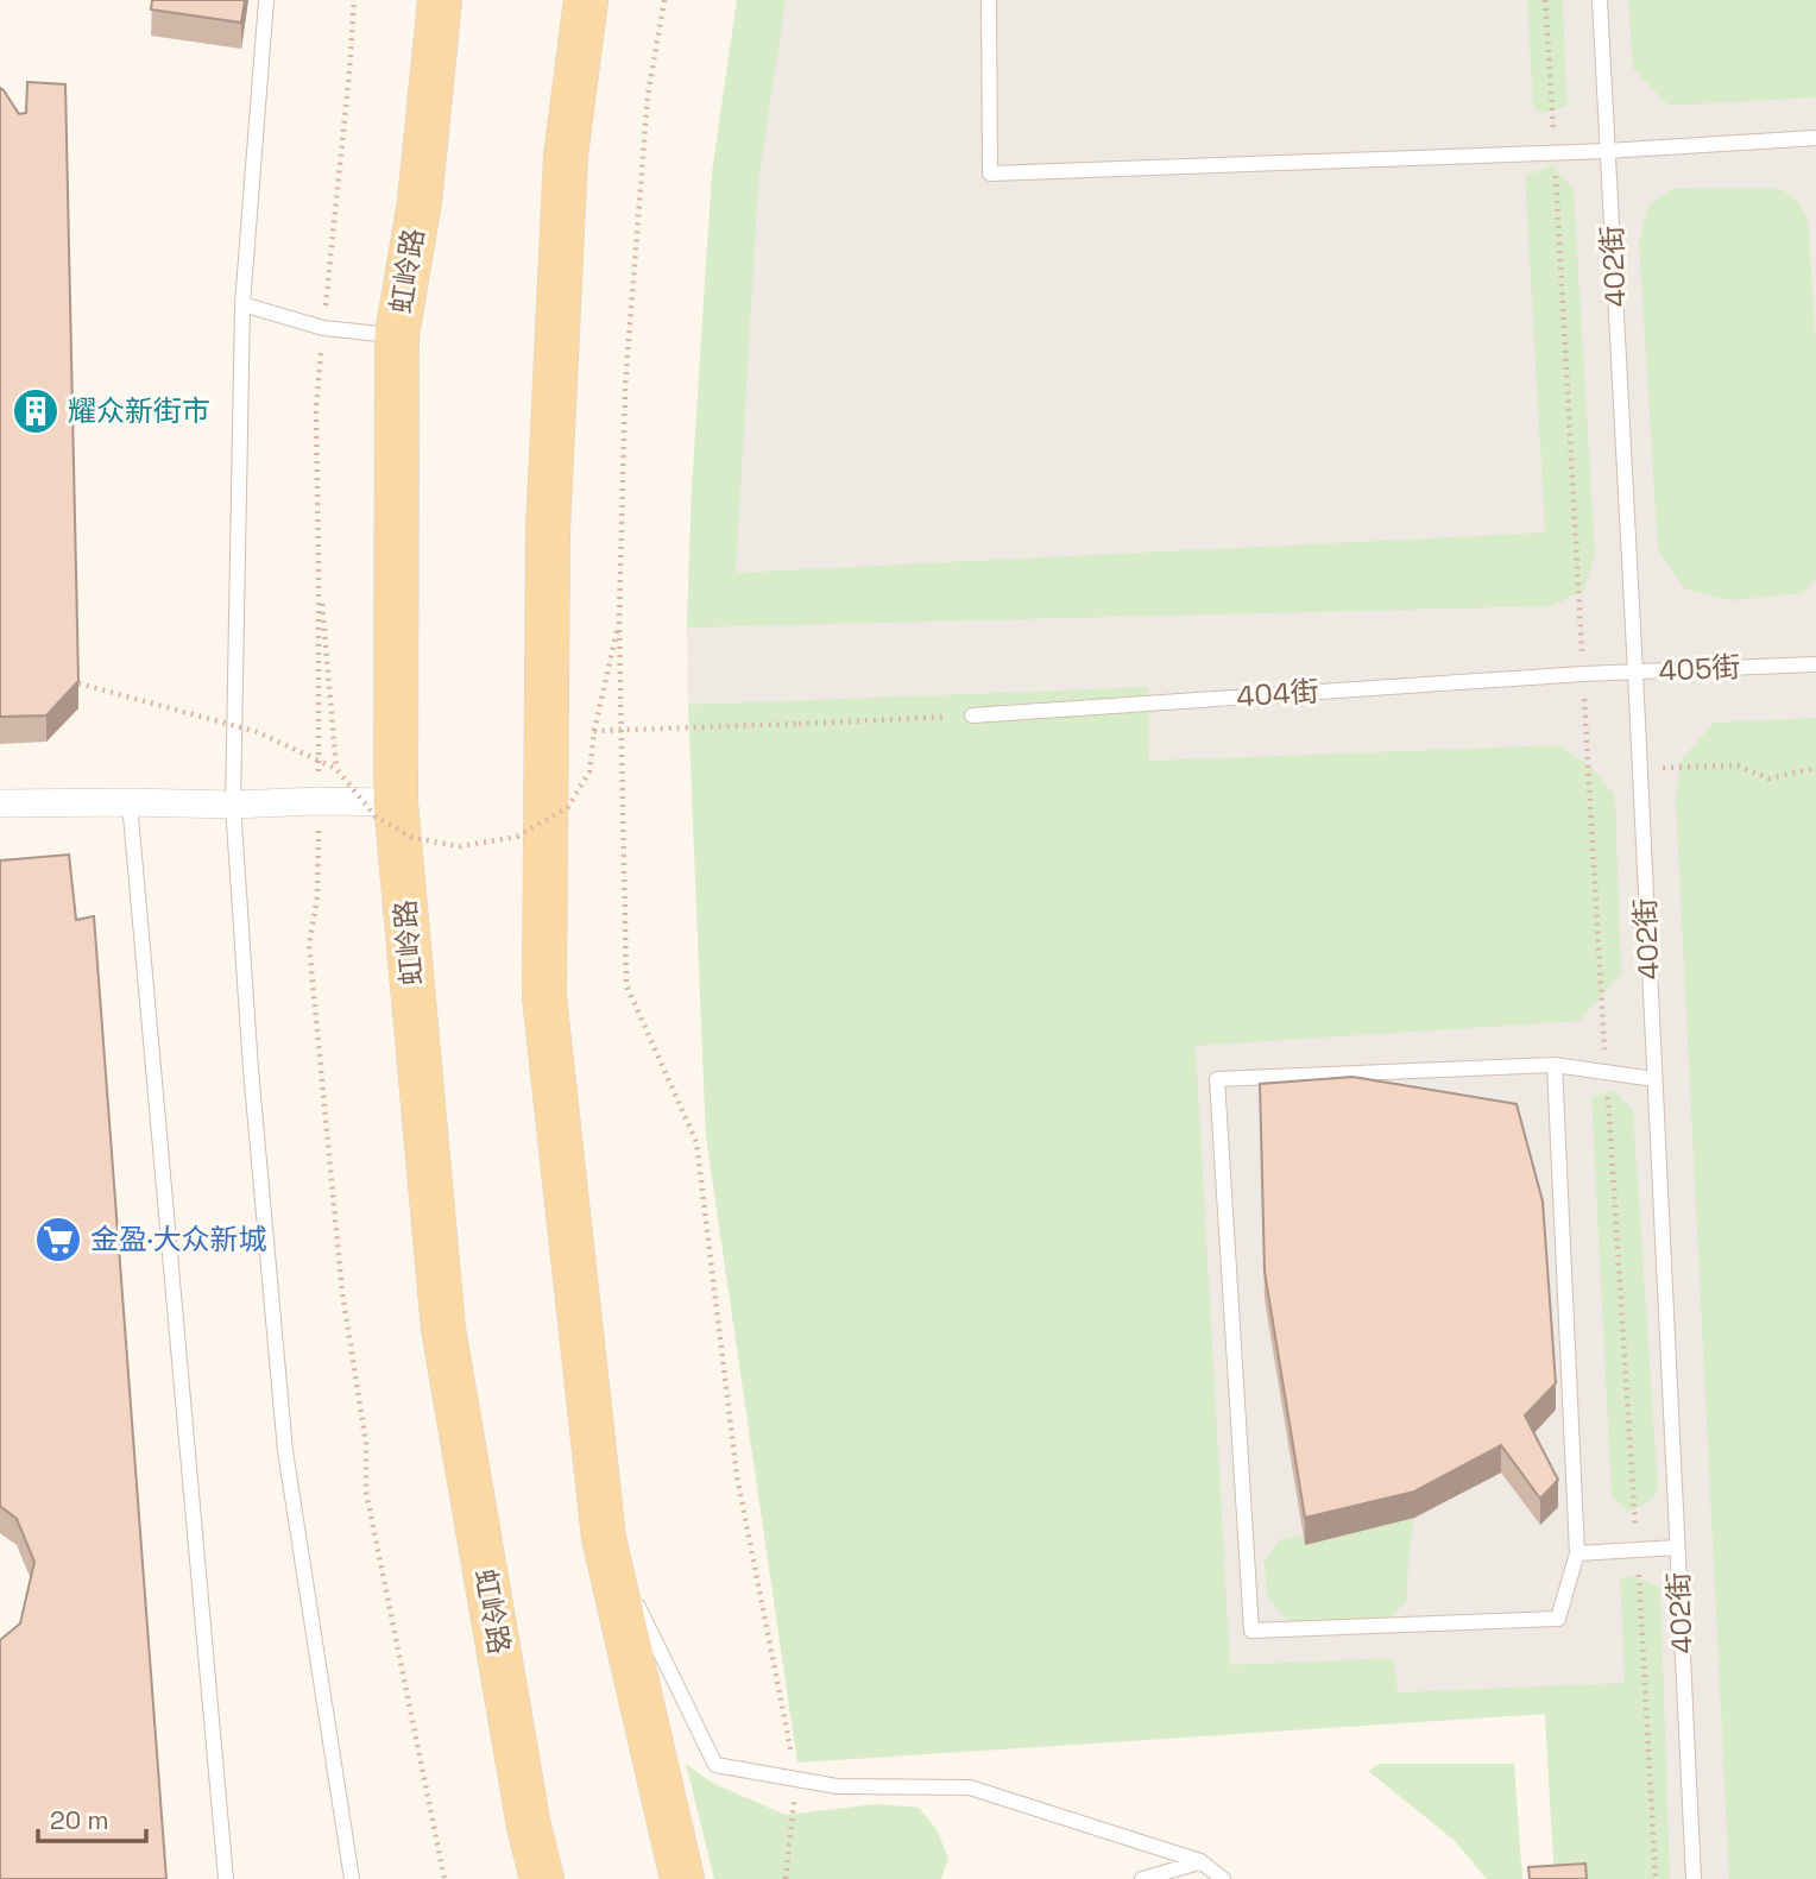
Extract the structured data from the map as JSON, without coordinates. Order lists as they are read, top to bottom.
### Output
{
  "streets": {
    "main road": ["虹岭路"],
    "lane": ["402街", "405街", "404街"]
  },
  "crossings": [
    ["402街", "405街"],
    ["405街", "404街"]
  ],
  "places": {
    "building": ["耀众新街市"],
    "supermarket": ["金盈·大众新城"]
  },
  "scale_bar": "20 m"
}
